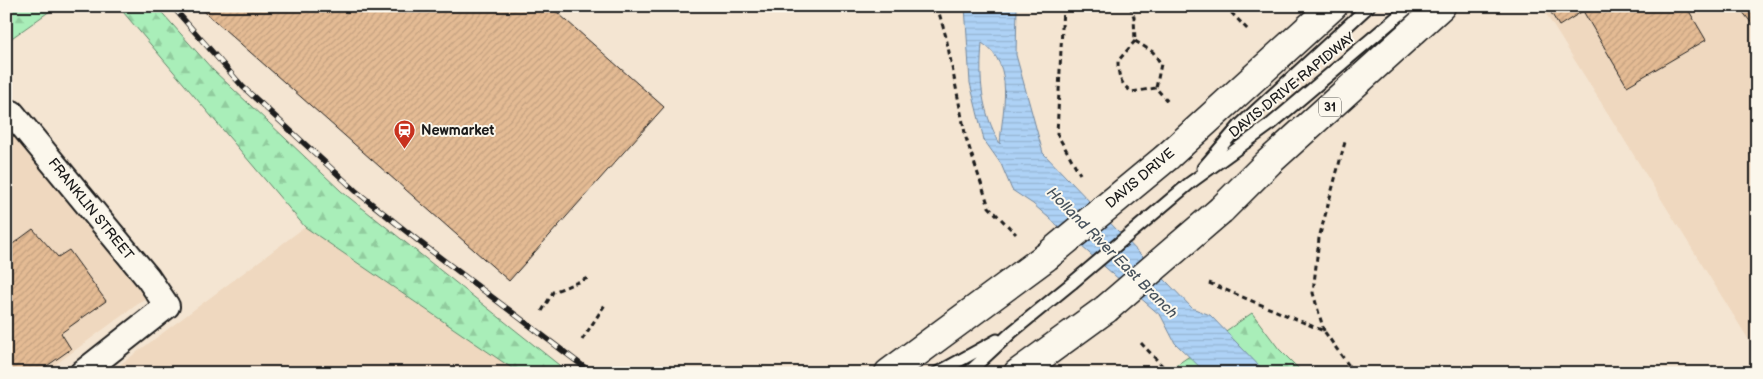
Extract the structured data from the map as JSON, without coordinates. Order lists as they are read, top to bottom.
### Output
{
  "streets": {
    "main road": ["31", "DAVIS DRIVE"],
    "street": ["FRANKLIN STREET"],
    "lane": ["DAVIS DRIVE RAPIDWAY"]
  },
  "crossings": [
    ["DAVIS DRIVE RAPIDWAY", "DAVIS DRIVE"]
  ],
  "water": ["Holland River East Branch"],
  "places": {
    "station": ["Newmarket"]
  }
}
